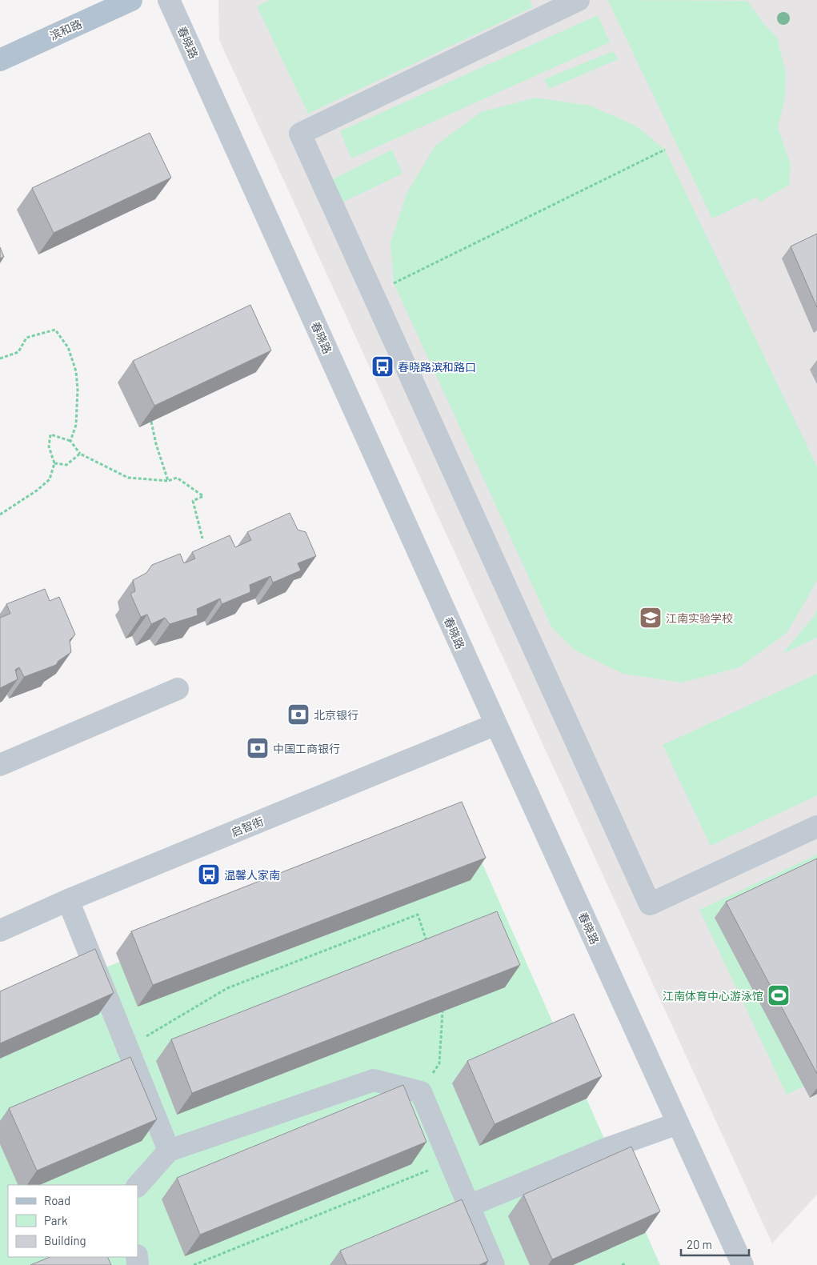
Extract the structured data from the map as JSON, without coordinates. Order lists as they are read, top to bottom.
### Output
{
  "streets": {
    "main road": ["滨和路"],
    "street": ["春晓路", "启智街"]
  },
  "crossings": [
    ["春晓路", "启智街"]
  ],
  "places": {
    "bus stop": ["春晓路滨和路口", "温馨人家南"],
    "school or university": ["江南实验学校"],
    "bank": ["北京银行", "中国工商银行"],
    "sports": ["江南体育中心游泳馆"]
  },
  "legend": ["Road", "Park", "Building"],
  "scale_bar": "20 m"
}
